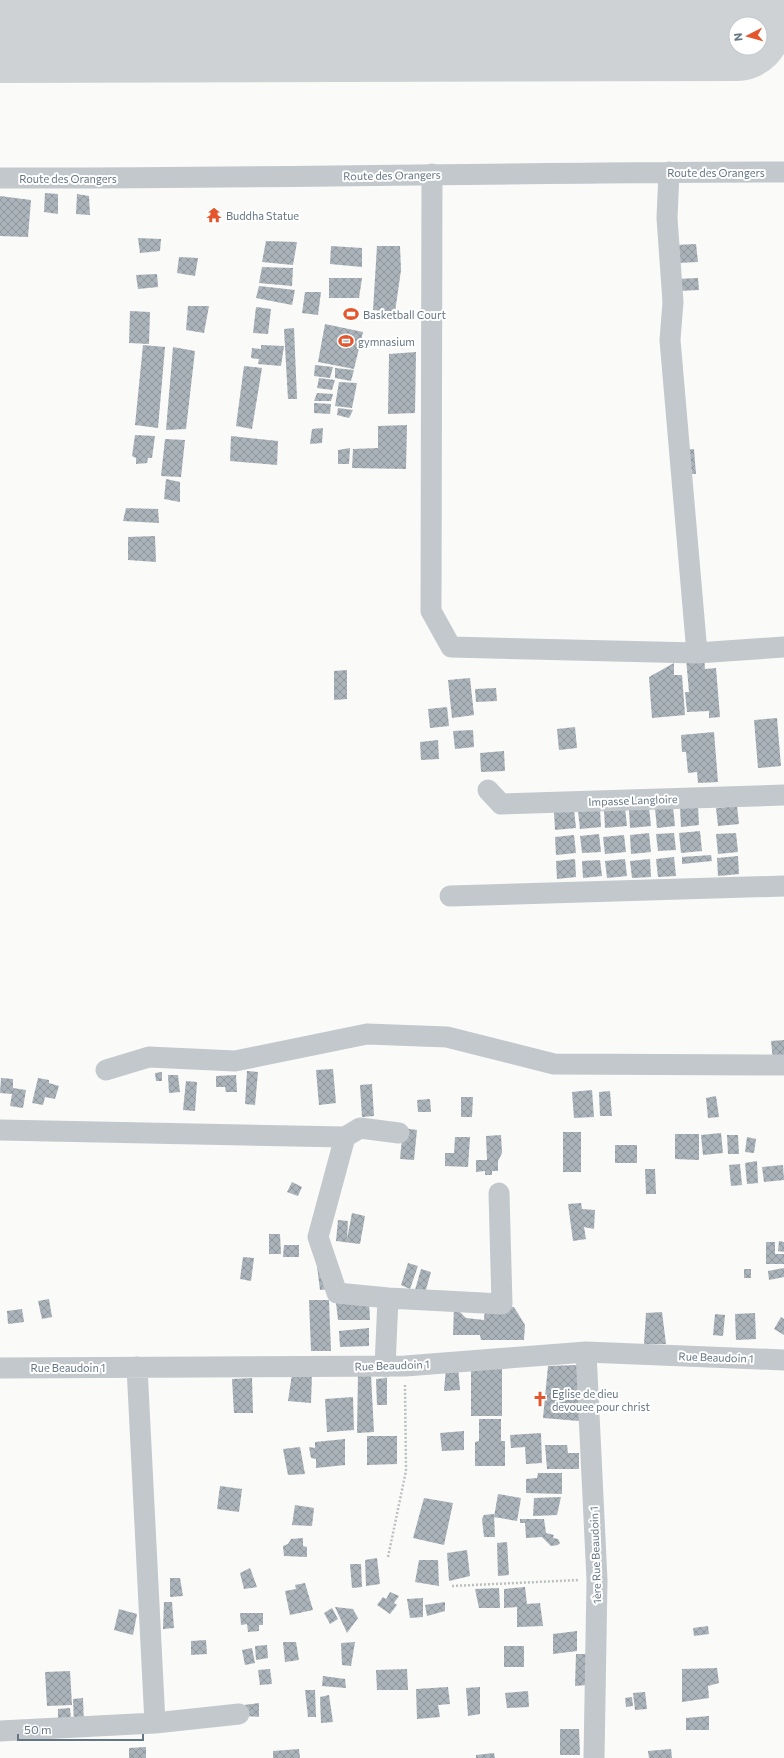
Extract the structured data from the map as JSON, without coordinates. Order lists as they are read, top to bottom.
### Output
{
  "streets": {
    "street": [
      "Route des Orangers",
      "Impasse Langloire",
      "Rue Beaudoin 1",
      "1ère Rue Beaudoin 1"
    ]
  },
  "crossings": [
    ["Rue Beaudoin 1", "1ère Rue Beaudoin 1"]
  ],
  "places": {
    "temple": ["Buddha Statue"],
    "sports": ["Basketball Court", "gymnasium"],
    "church": ["Eglise de dieu devouee pour christ"]
  },
  "scale_bar": "50 m",
  "north": "left"
}
